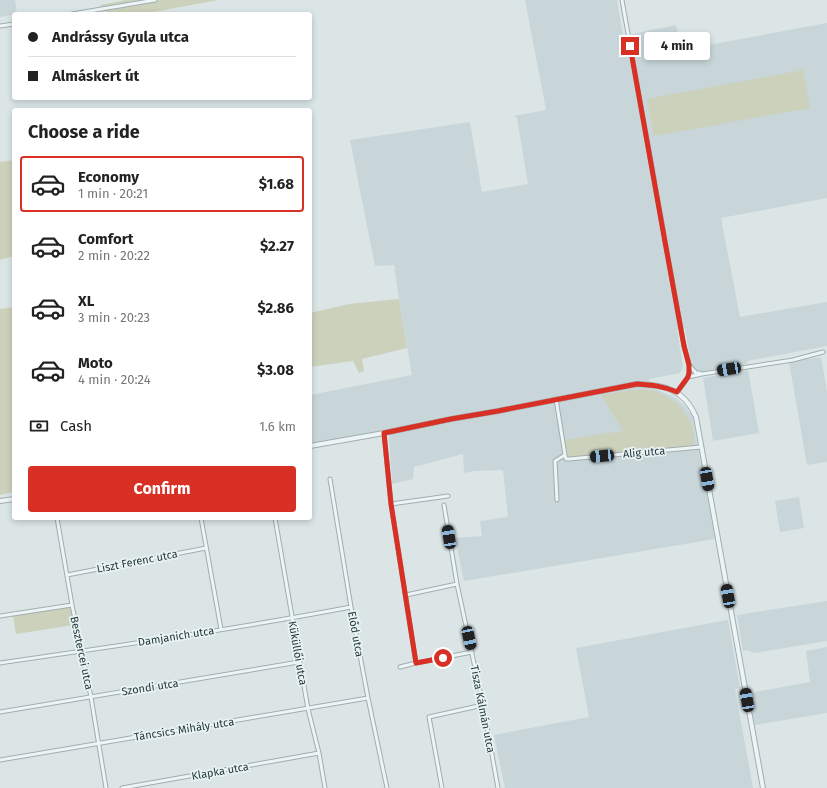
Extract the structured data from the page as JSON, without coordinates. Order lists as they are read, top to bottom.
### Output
{
  "streets": {
    "street": [
      "Alig utca",
      "Liszt Ferenc utca",
      "Előd utca",
      "Damjanich utca",
      "Besztercei utca",
      "Küküllői utca",
      "Szondi utca",
      "Tisza Kálmán utca",
      "Táncsics Mihály utca",
      "Klapka utca"
    ]
  },
  "crossings": [
    ["Liszt Ferenc utca", "Besztercei utca"],
    ["Előd utca", "Damjanich utca"],
    ["Előd utca", "Táncsics Mihály utca"],
    ["Damjanich utca", "Besztercei utca"],
    ["Damjanich utca", "Küküllői utca"],
    ["Besztercei utca", "Szondi utca"],
    ["Besztercei utca", "Táncsics Mihály utca"],
    ["Küküllői utca", "Szondi utca"],
    ["Küküllői utca", "Táncsics Mihály utca"],
    ["Küküllői utca", "Klapka utca"]
  ],
  "page": {
    "banner": ["Andrássy Gyula utca", "Almáskert út"],
    "bubble": "4 min",
    "heading": "Choose a ride",
    "list": [
      {
        "name": "Economy",
        "note": "1 min · 20:21",
        "value": "$1.68"
      },
      {
        "name": "Comfort",
        "note": "2 min · 20:22",
        "value": "$2.27"
      },
      {
        "name": "XL",
        "note": "3 min · 20:23",
        "value": "$2.86"
      },
      {
        "name": "Moto",
        "note": "4 min · 20:24",
        "value": "$3.08"
      }
    ],
    "pay": ["Cash", "1.6 km"],
    "buttons": "Confirm"
  }
}
